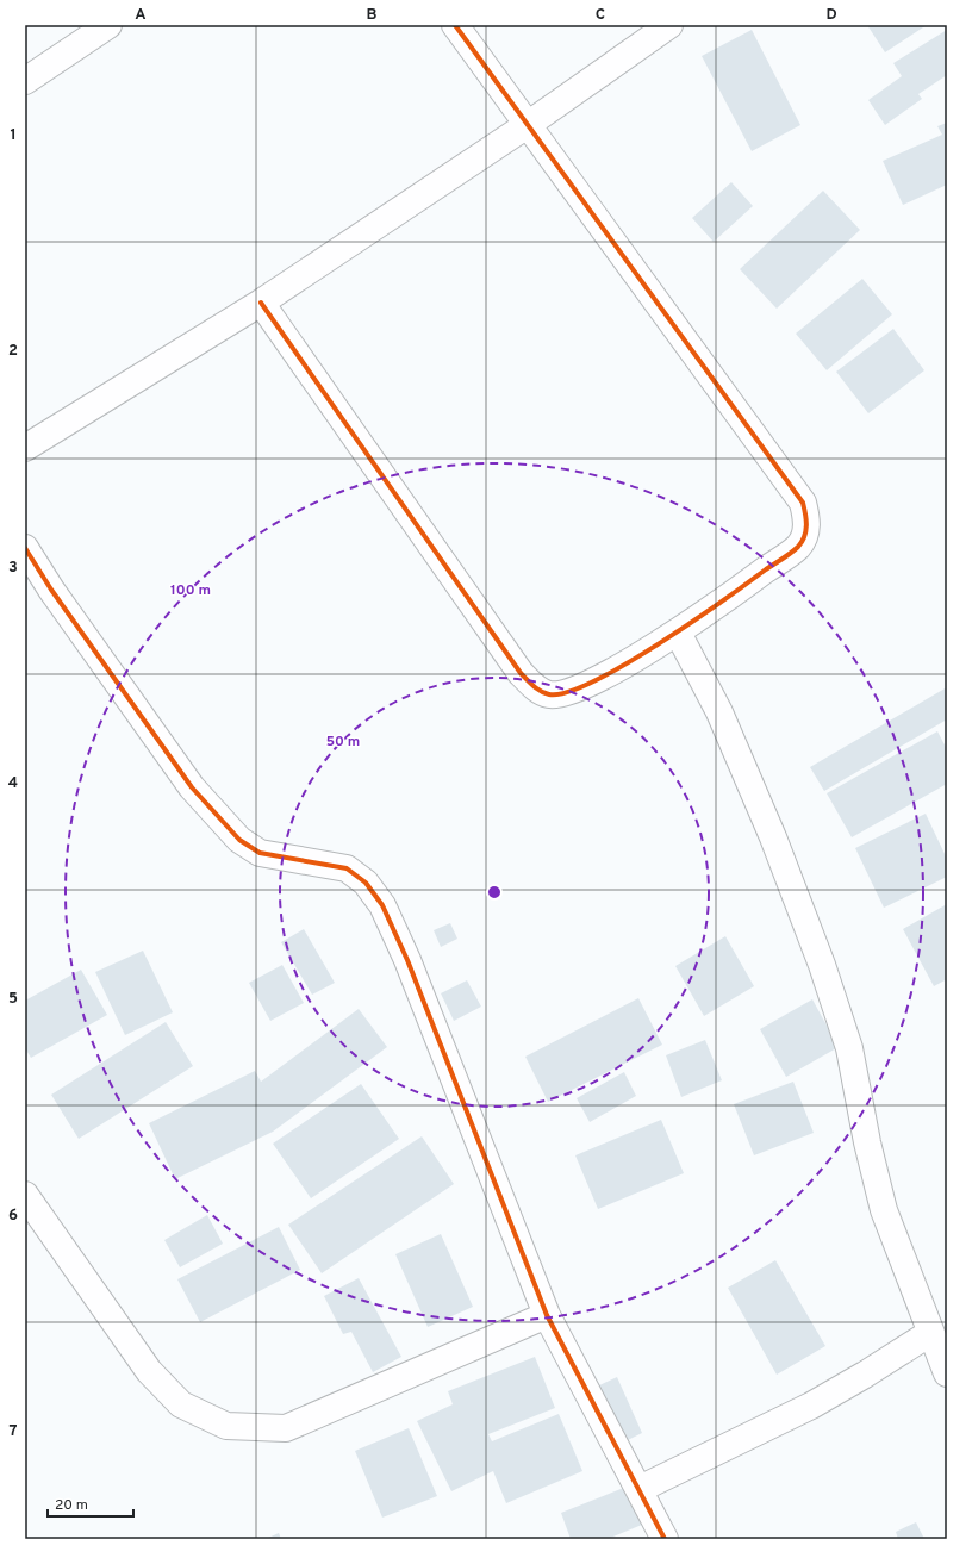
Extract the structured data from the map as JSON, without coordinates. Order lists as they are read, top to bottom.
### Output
{
  "scale_bar": "20 m",
  "grid": {
    "columns": [
      "A",
      "B",
      "C",
      "D"
    ],
    "rows": [
      "1",
      "2",
      "3",
      "4",
      "5",
      "6",
      "7"
    ]
  },
  "rings": ["100 m", "50 m"]
}
